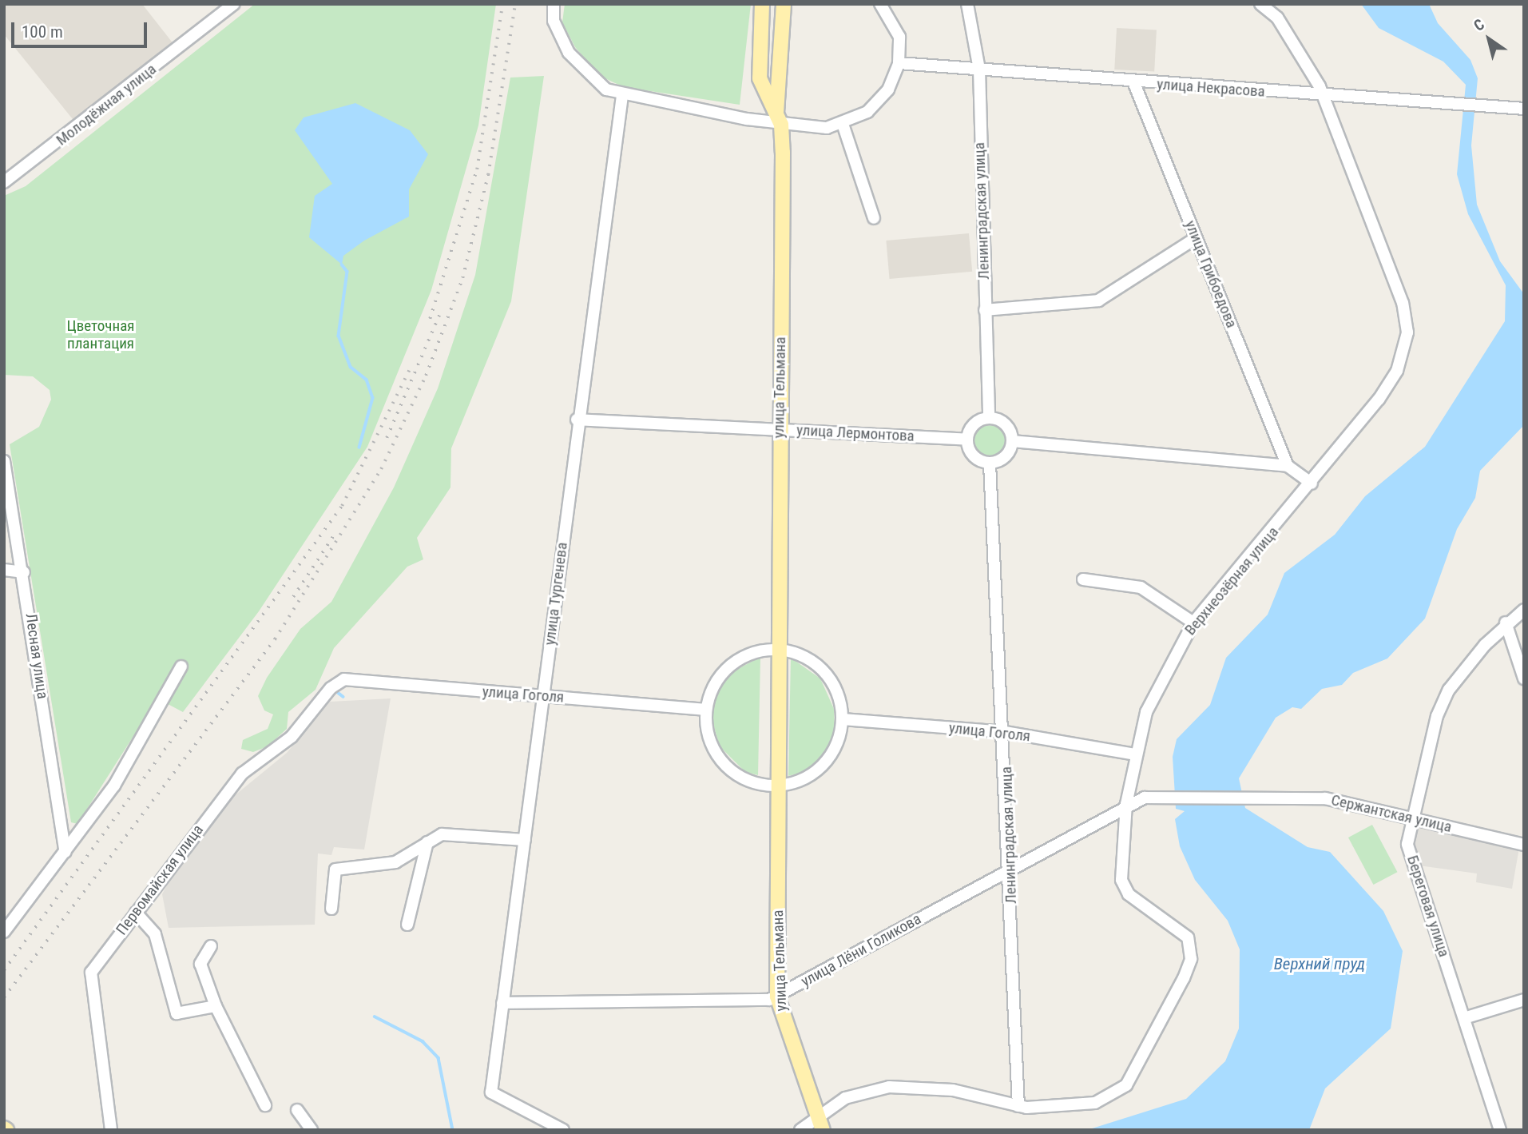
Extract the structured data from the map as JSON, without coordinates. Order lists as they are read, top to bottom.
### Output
{
  "streets": {
    "main road": ["улица Тельмана"],
    "street": [
      "улица Некрасова",
      "Молодёжная улица",
      "Ленинградская улица",
      "улица Грибоедова",
      "улица Лермонтова",
      "Верхнеозёрная улица",
      "улица Тургенева",
      "Лесная улица",
      "улица Гоголя",
      "Сержантская улица",
      "Первомайская улица",
      "Береговая улица",
      "улица Лёни Голикова"
    ]
  },
  "crossings": [
    ["улица Некрасова", "Ленинградская улица"],
    ["улица Некрасова", "улица Грибоедова"],
    ["улица Некрасова", "Верхнеозёрная улица"],
    ["Ленинградская улица", "улица Лермонтова"],
    ["Ленинградская улица", "Верхнеозёрная улица"],
    ["Ленинградская улица", "улица Гоголя"],
    ["Ленинградская улица", "улица Лёни Голикова"],
    ["улица Тельмана", "улица Лермонтова"],
    ["улица Тельмана", "Верхнеозёрная улица"],
    ["улица Тельмана", "улица Лёни Голикова"],
    ["улица Лермонтова", "улица Тургенева"],
    ["Верхнеозёрная улица", "улица Гоголя"],
    ["Верхнеозёрная улица", "улица Лёни Голикова"],
    ["улица Тургенева", "улица Гоголя"],
    ["улица Тургенева", "улица Лёни Голикова"],
    ["улица Гоголя", "Первомайская улица"],
    ["Сержантская улица", "Береговая улица"],
    ["Сержантская улица", "улица Лёни Голикова"]
  ],
  "water": ["Верхний пруд"],
  "parks": ["Цветочная плантация"],
  "scale_bar": "100 m",
  "north": "top left"
}
